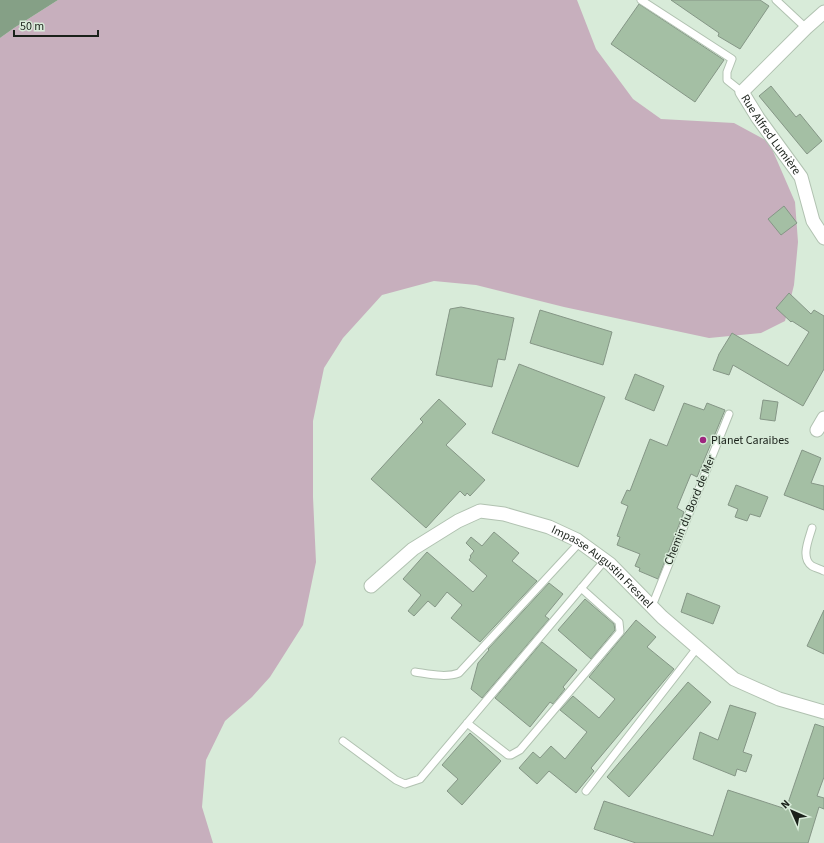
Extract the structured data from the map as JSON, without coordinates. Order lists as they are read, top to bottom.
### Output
{
  "streets": {
    "street": ["Rue Alfred Lumière", "Impasse Augustin Fresnel"],
    "lane": ["Chemin du Bord de Mer"]
  },
  "crossings": [
    ["Chemin du Bord de Mer", "Impasse Augustin Fresnel"]
  ],
  "places": ["Planet Caraibes"],
  "scale_bar": "50 m",
  "north": "top left"
}
